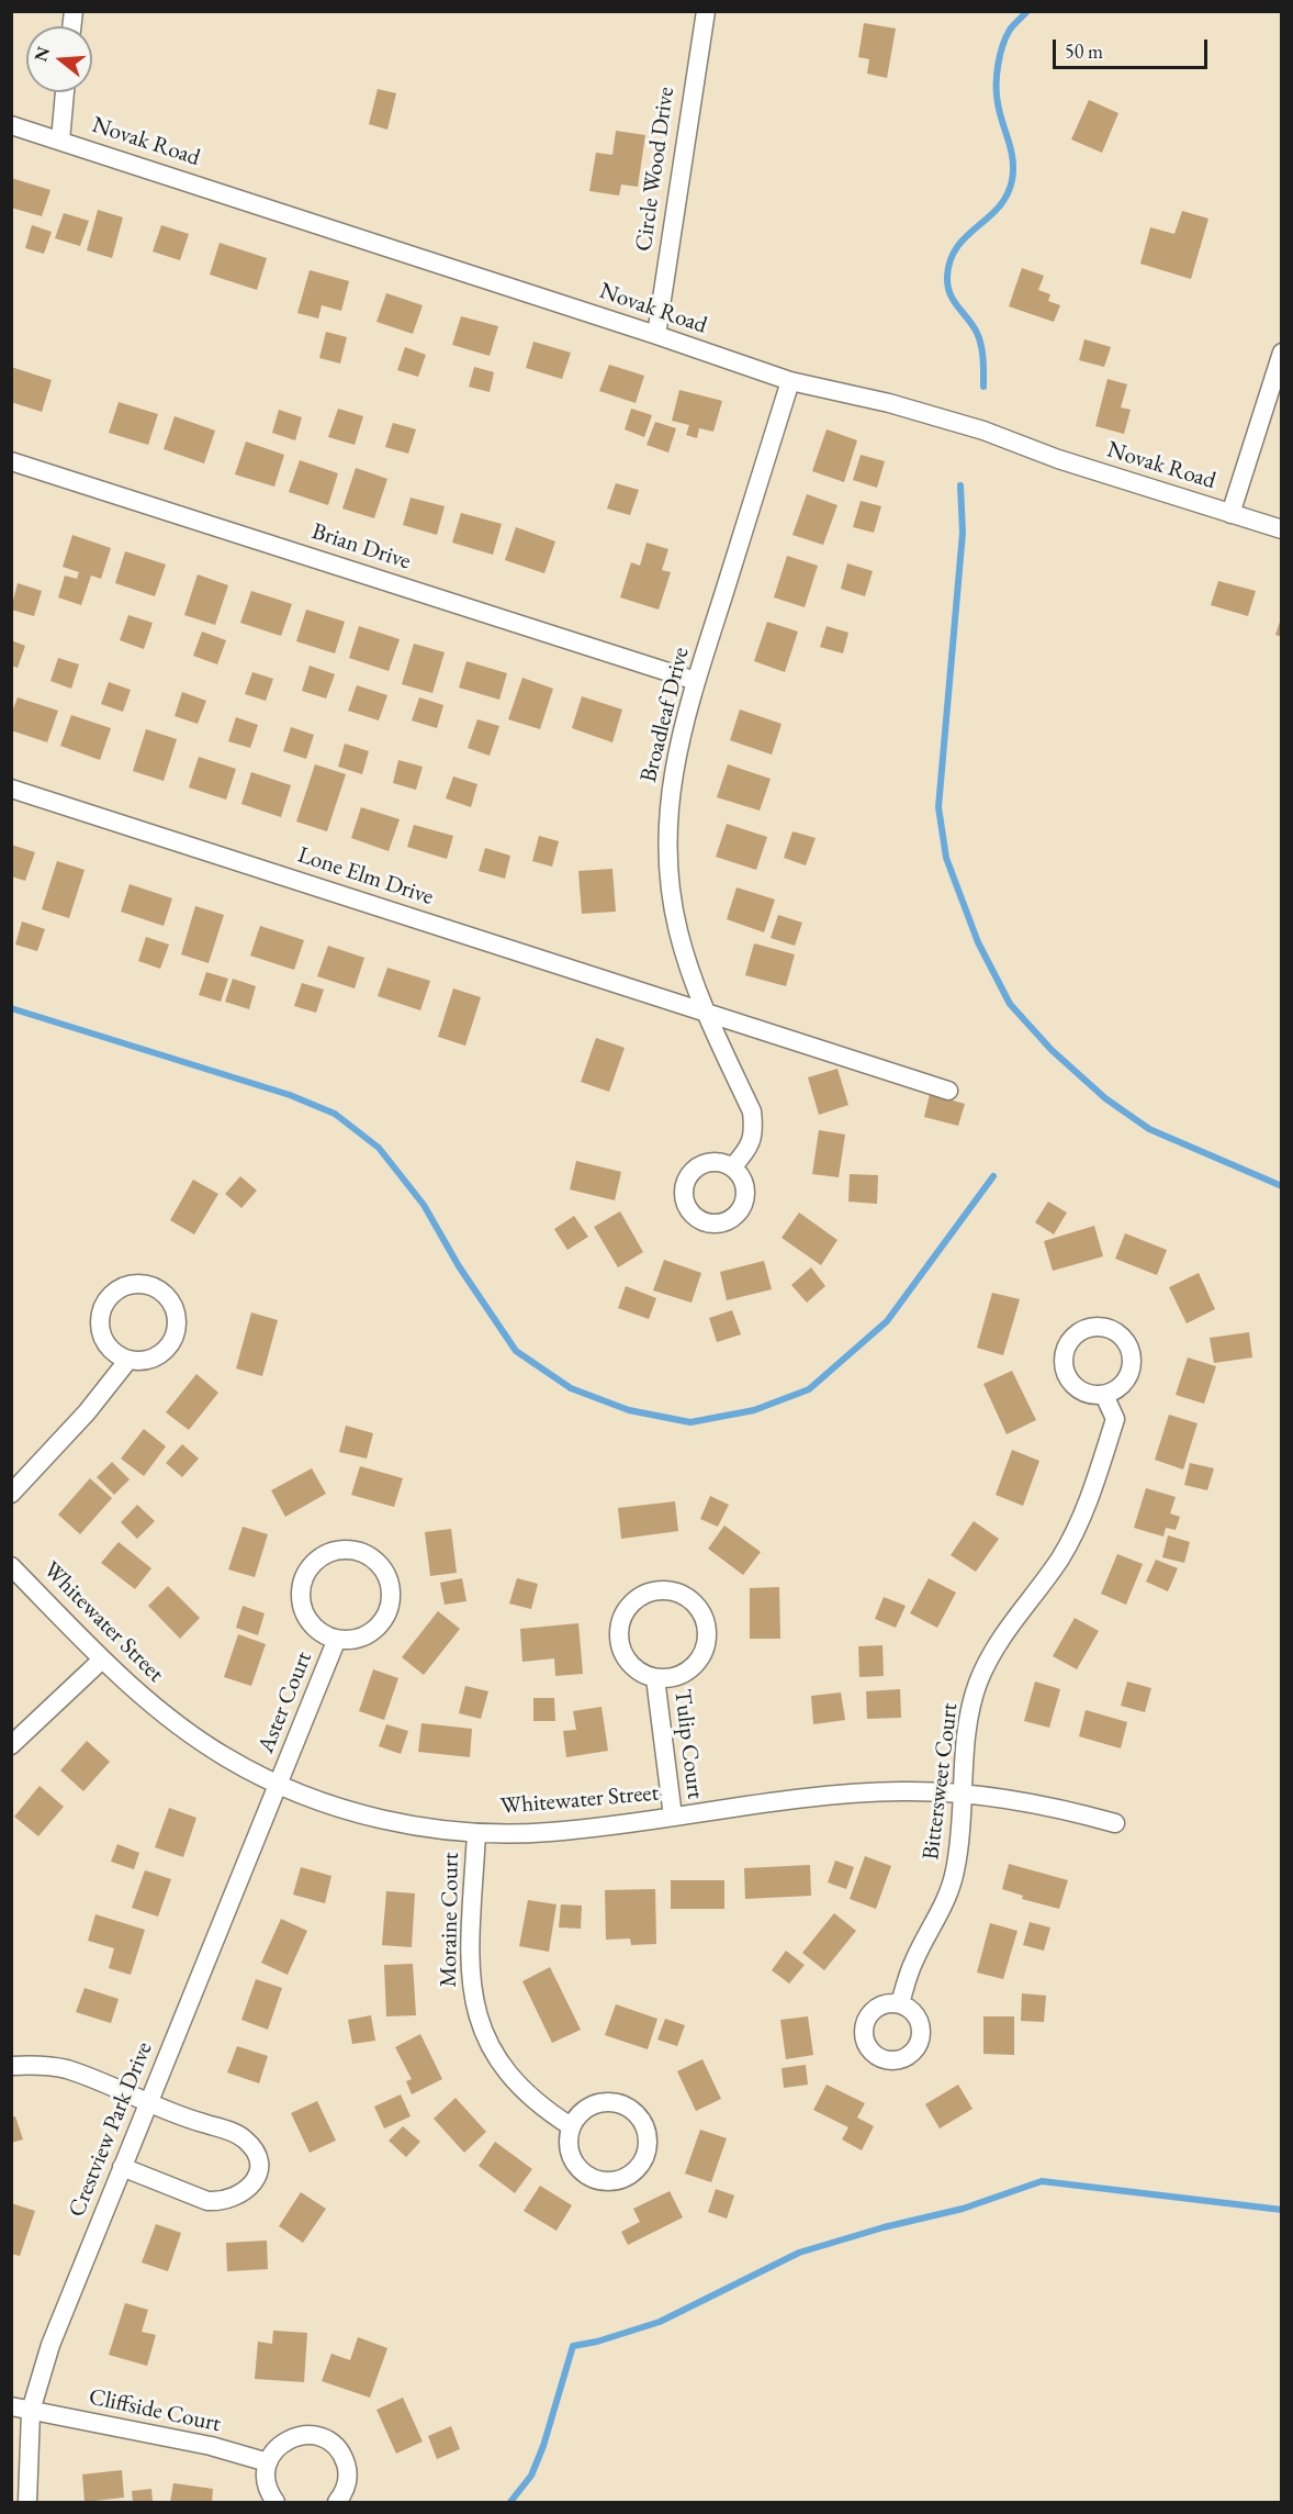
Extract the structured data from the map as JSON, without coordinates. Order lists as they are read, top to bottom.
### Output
{
  "streets": {
    "street": [
      "Novak Road",
      "Circle Wood Drive",
      "Brian Drive",
      "Broadleaf Drive",
      "Lone Elm Drive",
      "Whitewater Street",
      "Aster Court",
      "Tulip Court",
      "Bittersweet Court",
      "Moraine Court",
      "Crestview Park Drive",
      "Cliffside Court"
    ]
  },
  "crossings": [
    ["Novak Road", "Circle Wood Drive"],
    ["Novak Road", "Broadleaf Drive"],
    ["Brian Drive", "Broadleaf Drive"],
    ["Broadleaf Drive", "Lone Elm Drive"],
    ["Whitewater Street", "Aster Court"],
    ["Whitewater Street", "Tulip Court"],
    ["Whitewater Street", "Bittersweet Court"],
    ["Whitewater Street", "Moraine Court"],
    ["Whitewater Street", "Crestview Park Drive"],
    ["Aster Court", "Crestview Park Drive"],
    ["Crestview Park Drive", "Cliffside Court"]
  ],
  "scale_bar": "50 m",
  "north": "left"
}
